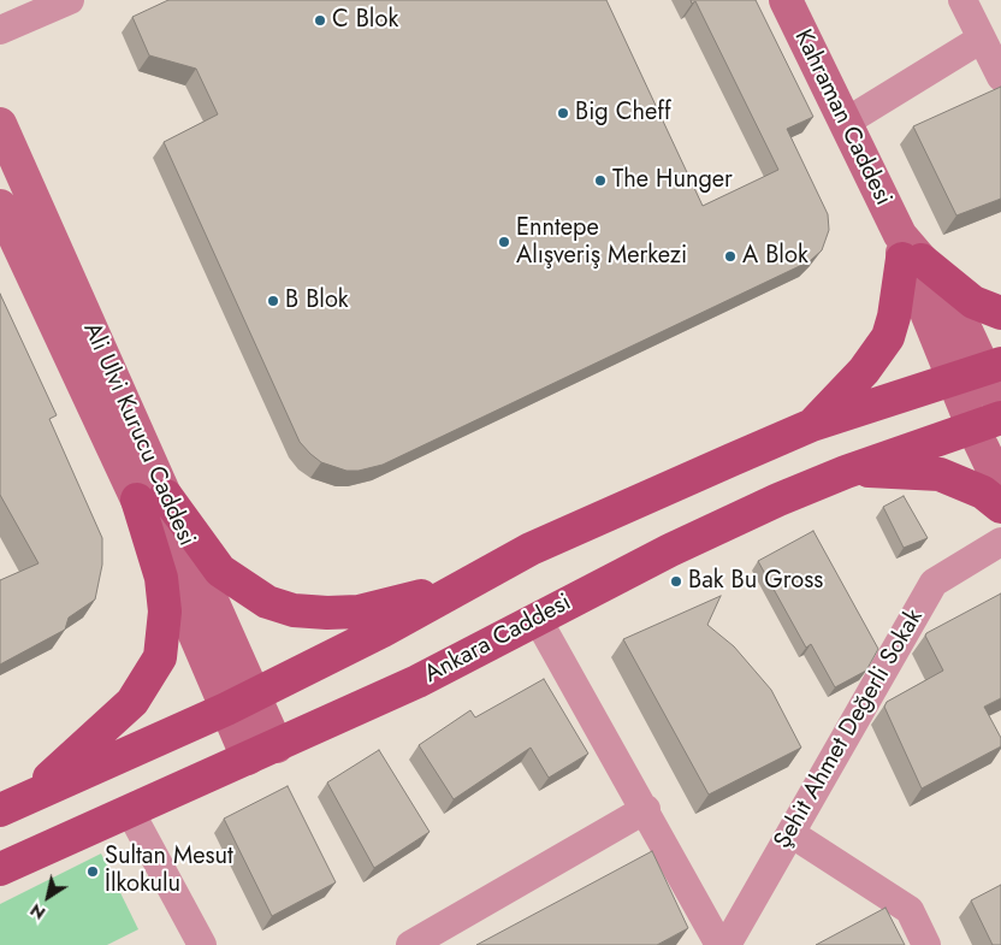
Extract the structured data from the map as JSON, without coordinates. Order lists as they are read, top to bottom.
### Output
{
  "streets": {
    "main road": ["Kahraman Caddesi", "Ali Ulvi Kurucu Caddesi", "Ankara Caddesi"],
    "street": ["Şehit Ahmet Değerli Sokak"]
  },
  "crossings": [
    ["Ali Ulvi Kurucu Caddesi", "Ankara Caddesi"]
  ],
  "places": [
    "C Blok",
    "Big Cheff",
    "The Hunger",
    "Enntepe Alışveriş Merkezi",
    "A Blok",
    "B Blok",
    "Bak Bu Gross",
    "Sultan Mesut İlkokulu"
  ],
  "north": "bottom left"
}
